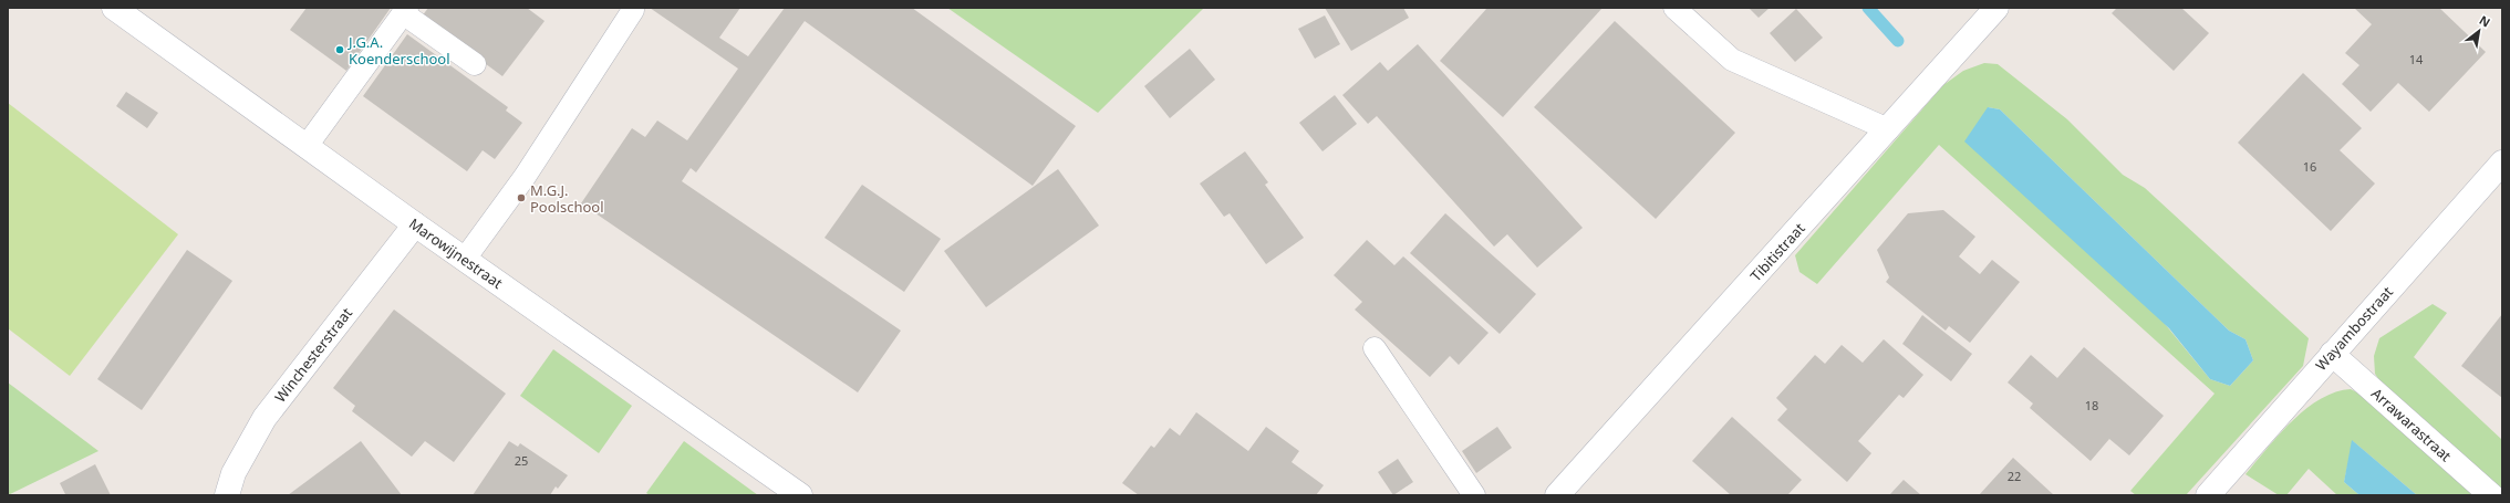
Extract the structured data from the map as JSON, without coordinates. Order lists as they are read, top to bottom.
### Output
{
  "streets": {
    "street": [
      "Tibitistraat",
      "Marowijnestraat",
      "Wayambostraat",
      "Winchesterstraat",
      "Arrawarastraat"
    ]
  },
  "crossings": [
    ["Marowijnestraat", "Winchesterstraat"],
    ["Wayambostraat", "Arrawarastraat"]
  ],
  "places": ["J.G.A. Koenderschool", "M.G.J. Poolschool"],
  "house_numbers": [
    "14",
    "16",
    "18",
    "25",
    "22"
  ],
  "north": "top right"
}
